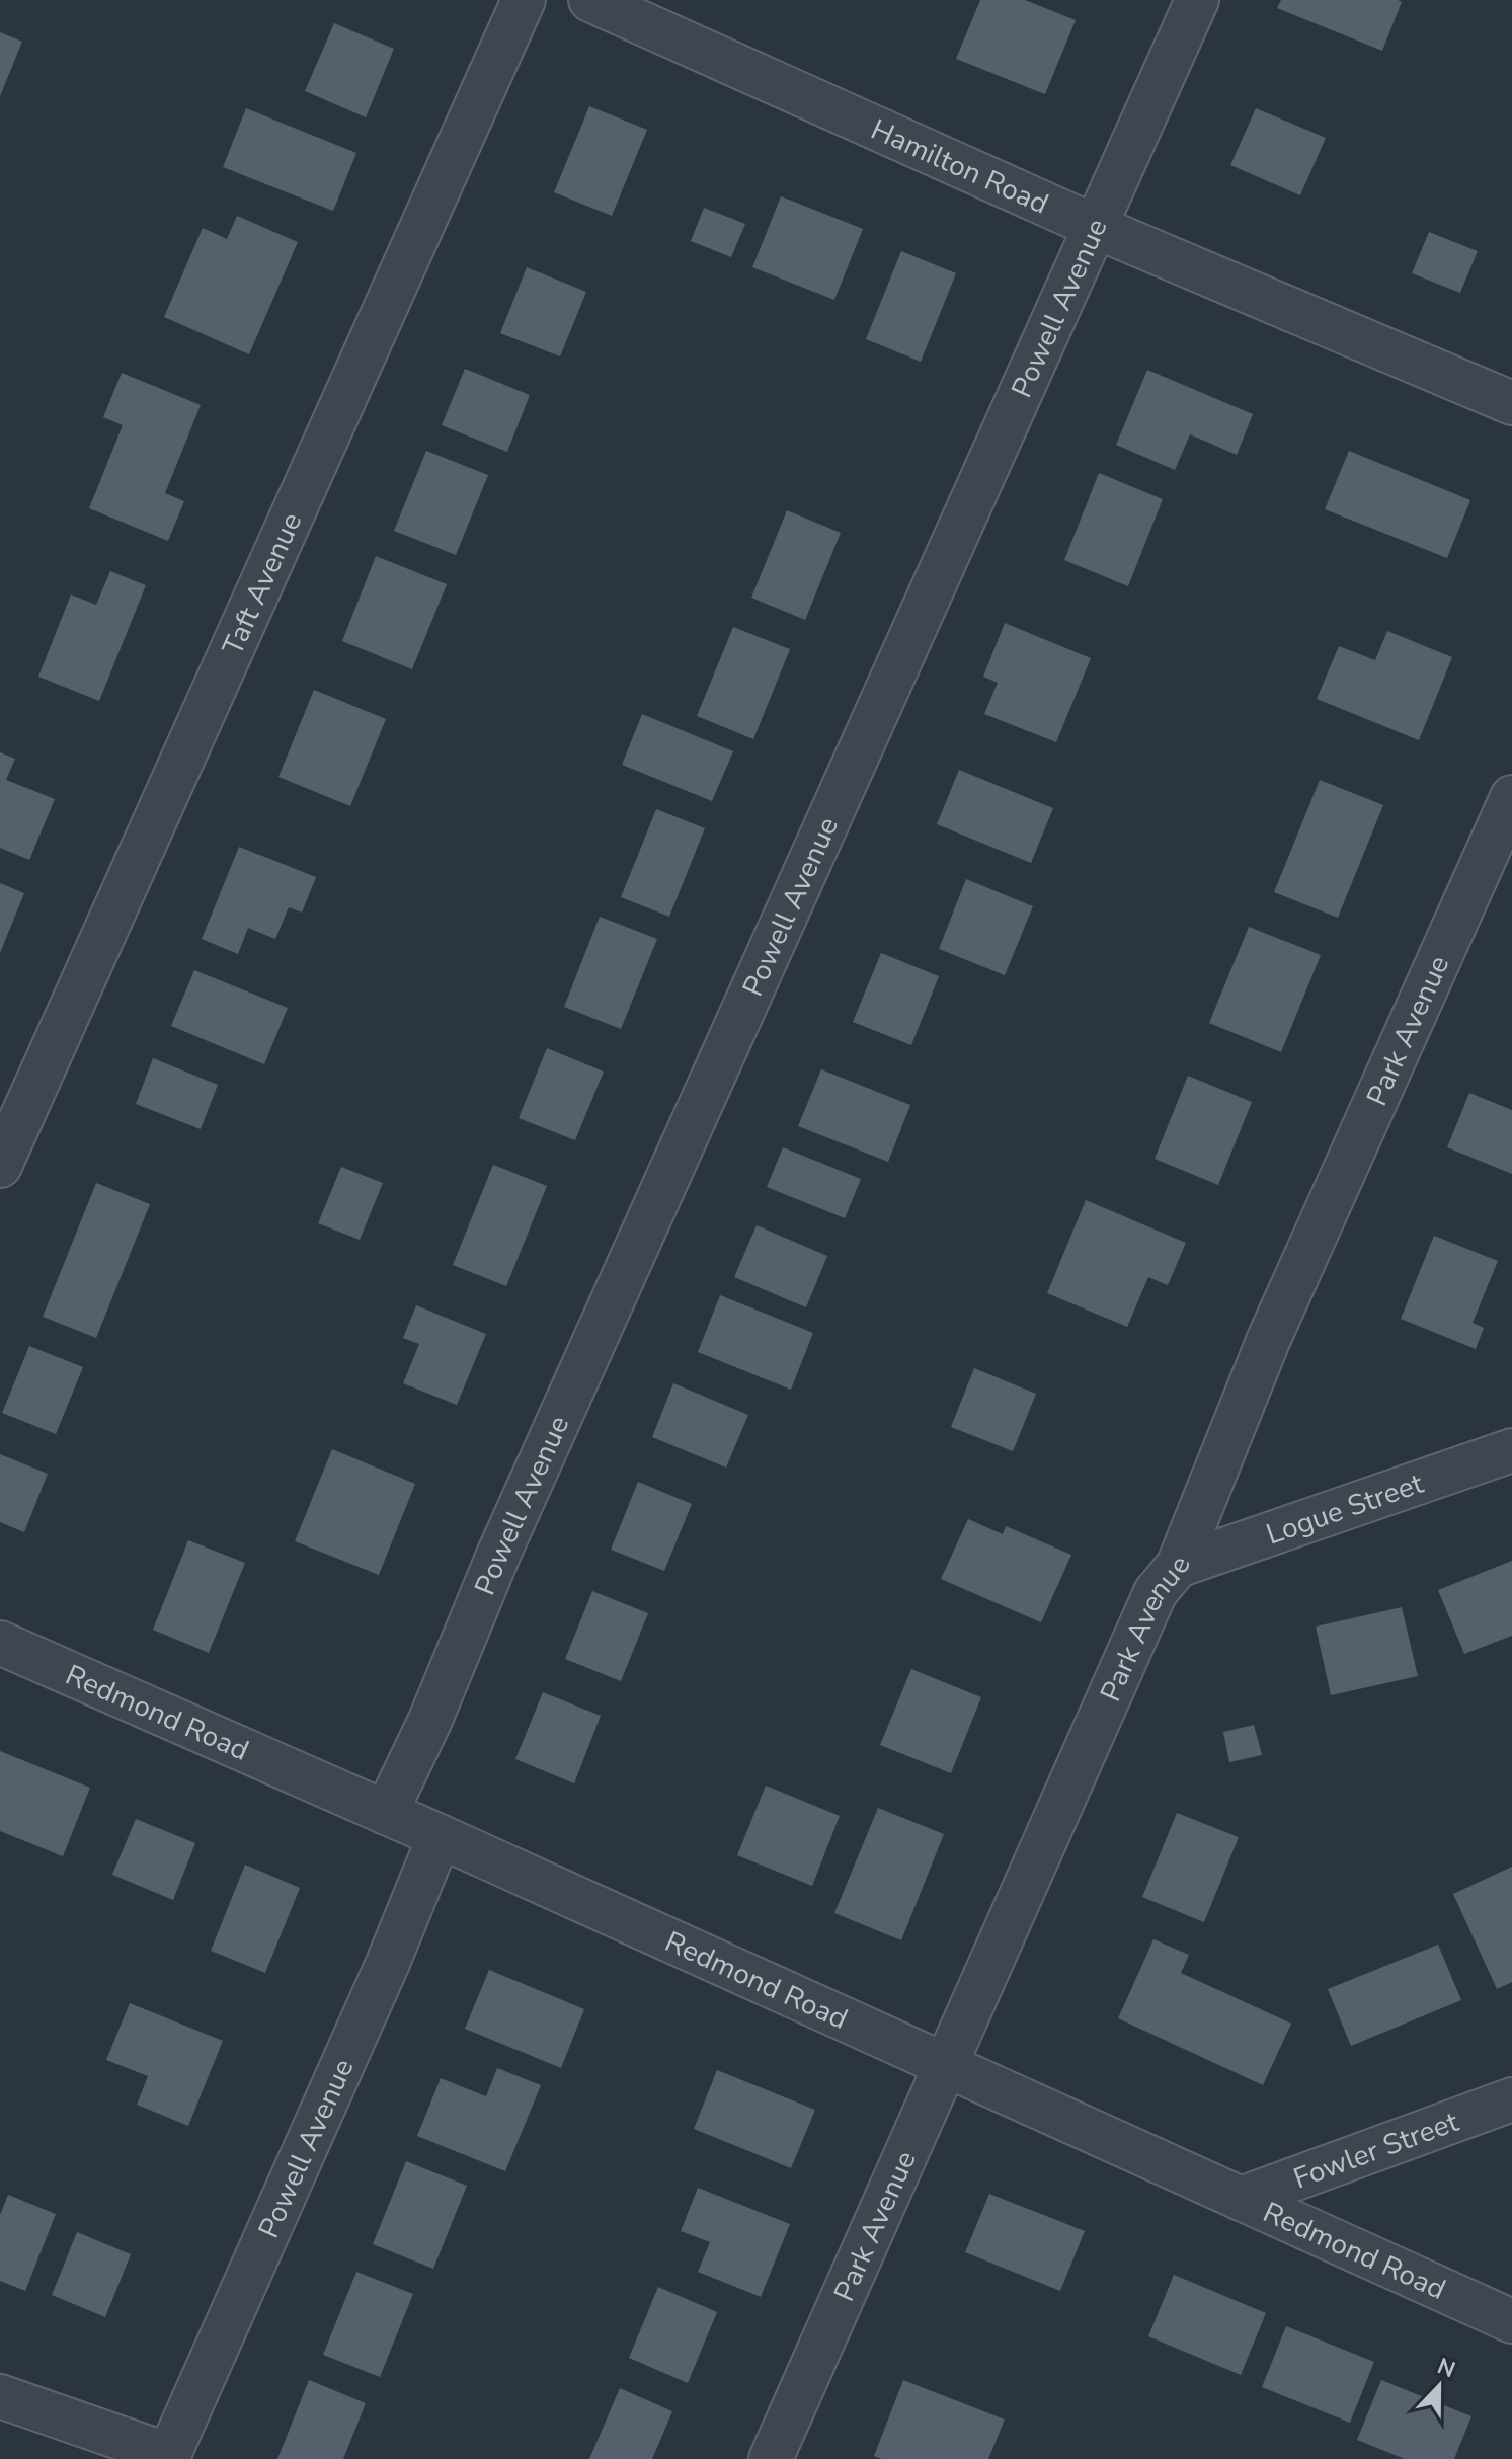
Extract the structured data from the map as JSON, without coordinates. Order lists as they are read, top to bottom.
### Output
{
  "streets": {
    "street": [
      "Hamilton Road",
      "Powell Avenue",
      "Taft Avenue",
      "Park Avenue",
      "Logue Street",
      "Redmond Road",
      "Fowler Street"
    ]
  },
  "crossings": [
    ["Hamilton Road", "Powell Avenue"],
    ["Powell Avenue", "Redmond Road"],
    ["Park Avenue", "Logue Street"],
    ["Park Avenue", "Redmond Road"],
    ["Redmond Road", "Fowler Street"]
  ],
  "north": "top"
}
